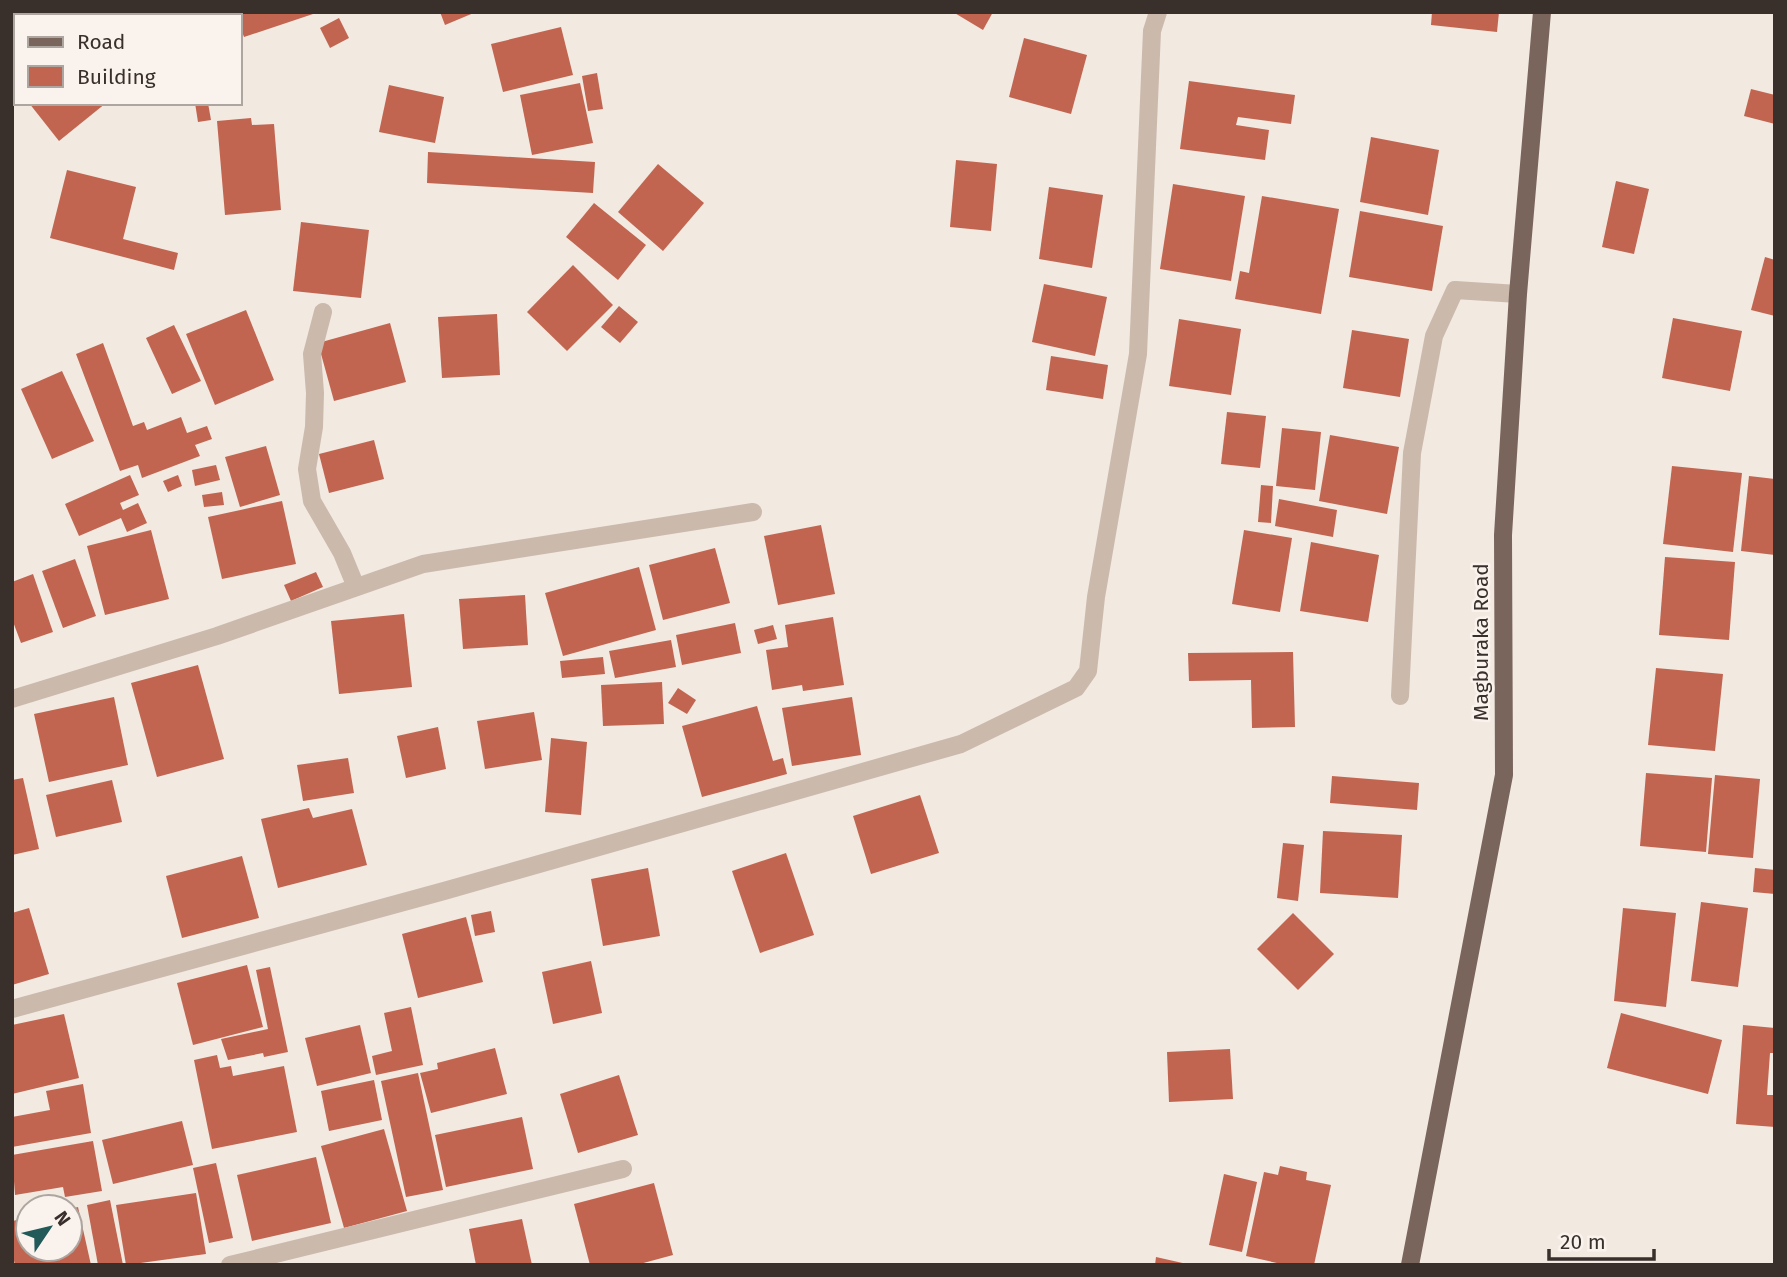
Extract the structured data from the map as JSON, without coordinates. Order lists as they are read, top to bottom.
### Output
{
  "streets": {
    "main road": ["Magburaka Road"]
  },
  "legend": ["Road", "Building"],
  "scale_bar": "20 m",
  "north": "top right"
}
